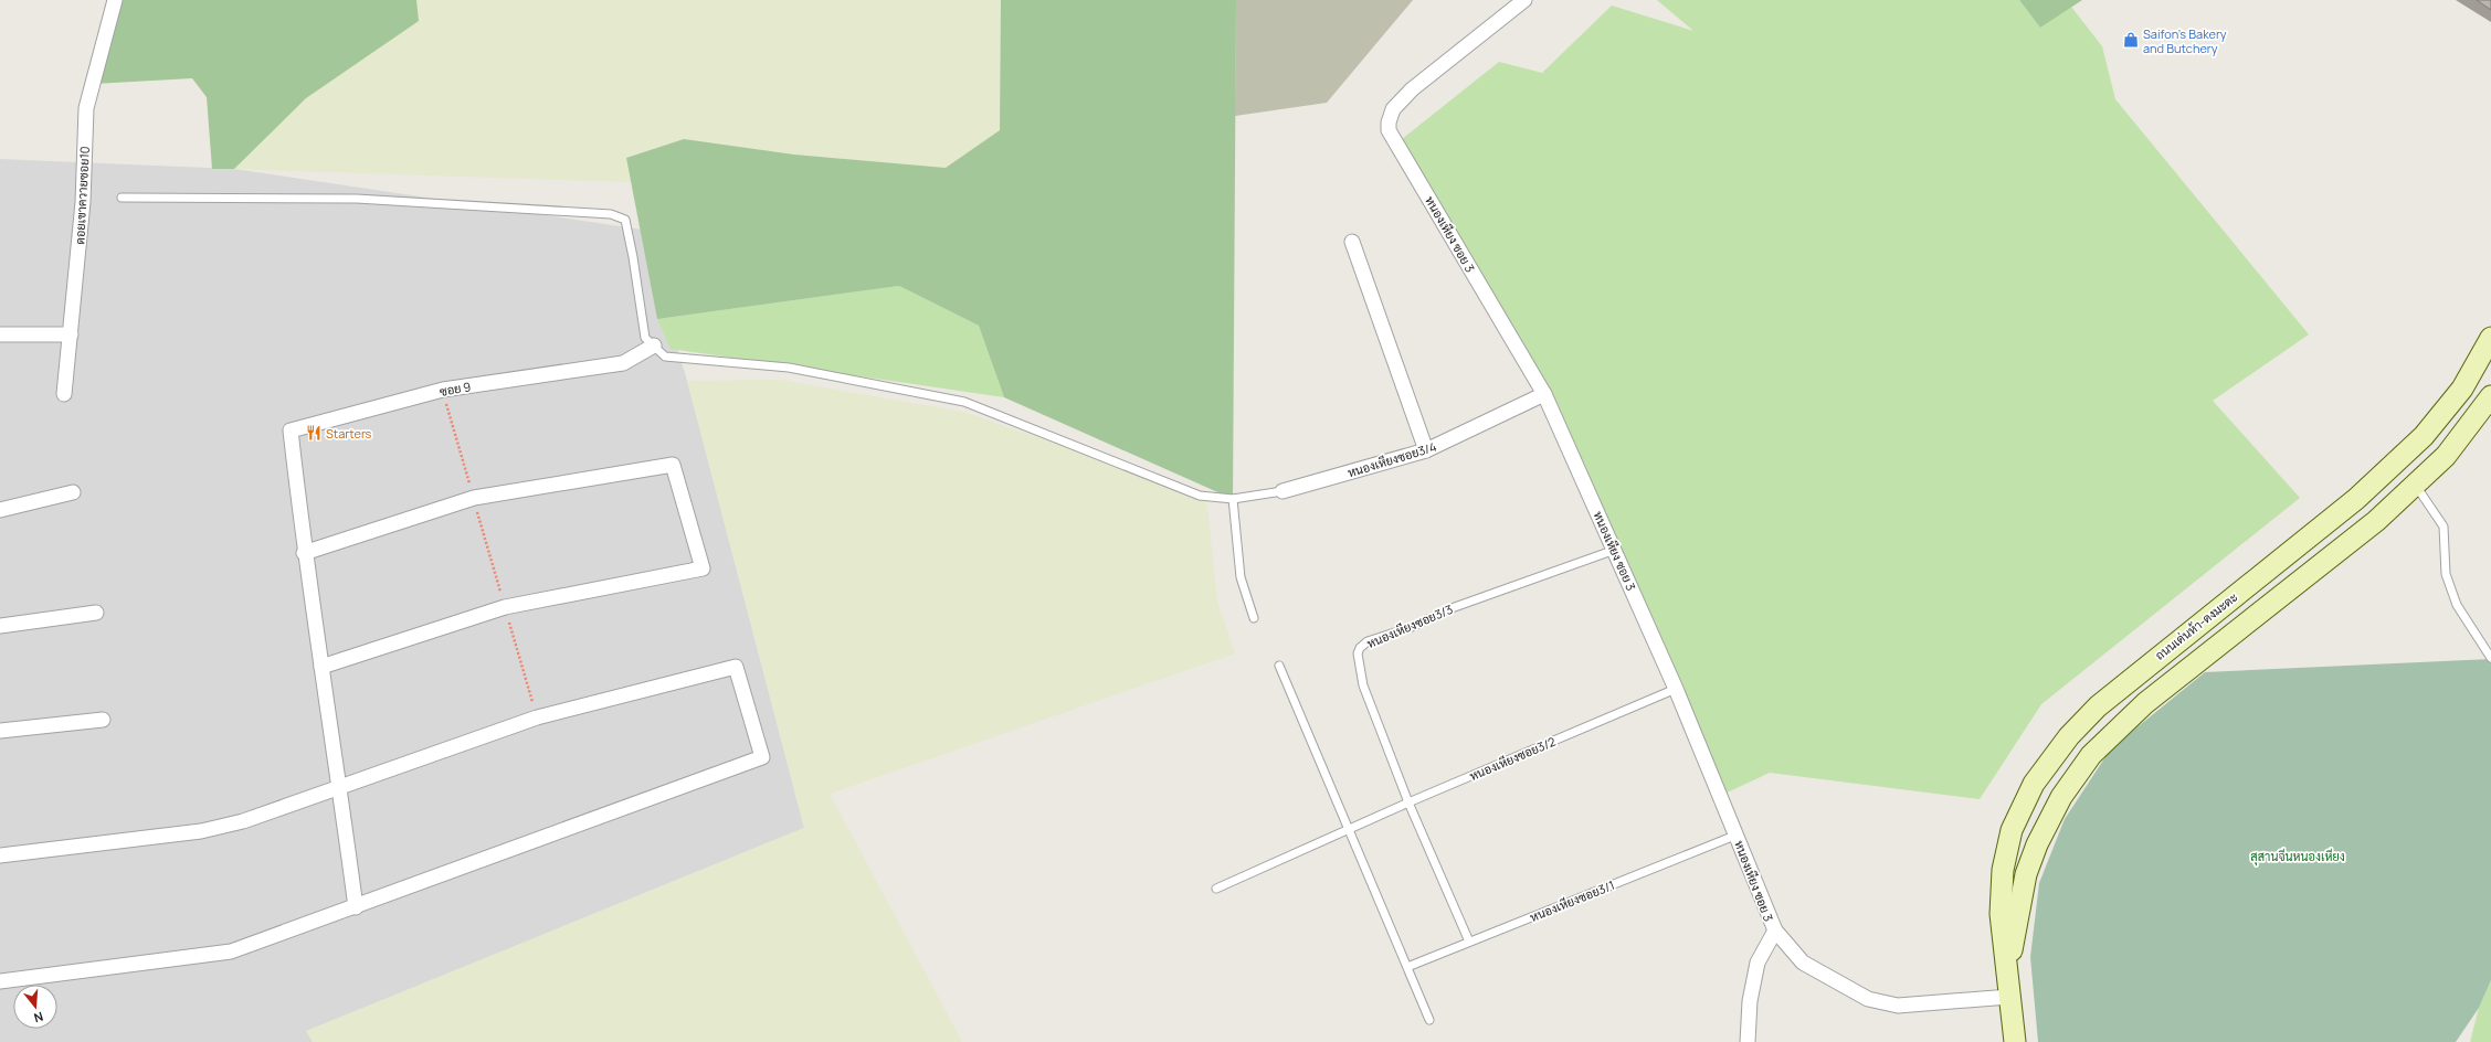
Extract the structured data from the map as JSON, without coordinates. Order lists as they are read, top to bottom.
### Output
{
  "streets": {
    "main road": ["ถนนเด่นห้า-ดงมะดะ"],
    "street": [
      "ดอยเขาควายซอย10",
      "หนองเหียง ซอย 3",
      "ซอย 9",
      "หนองเหียงซอย3/4"
    ],
    "lane": ["หนองเหียงซอย3/3", "หนองเหียงซอย3/2", "หนองเหียงซอย3/1"]
  },
  "crossings": [
    ["หนองเหียง ซอย 3", "หนองเหียงซอย3/4"],
    ["หนองเหียง ซอย 3", "หนองเหียงซอย3/3"],
    ["หนองเหียง ซอย 3", "ถนนเด่นห้า-ดงมะดะ"],
    ["หนองเหียง ซอย 3", "หนองเหียงซอย3/2"],
    ["หนองเหียง ซอย 3", "หนองเหียงซอย3/1"],
    ["หนองเหียงซอย3/3", "หนองเหียงซอย3/2"]
  ],
  "parks": ["สุสานจีนหนองเหียง"],
  "places": {
    "shop": ["Saifon's Bakery and Butchery"],
    "restaurant": ["Starters"]
  },
  "north": "bottom"
}
